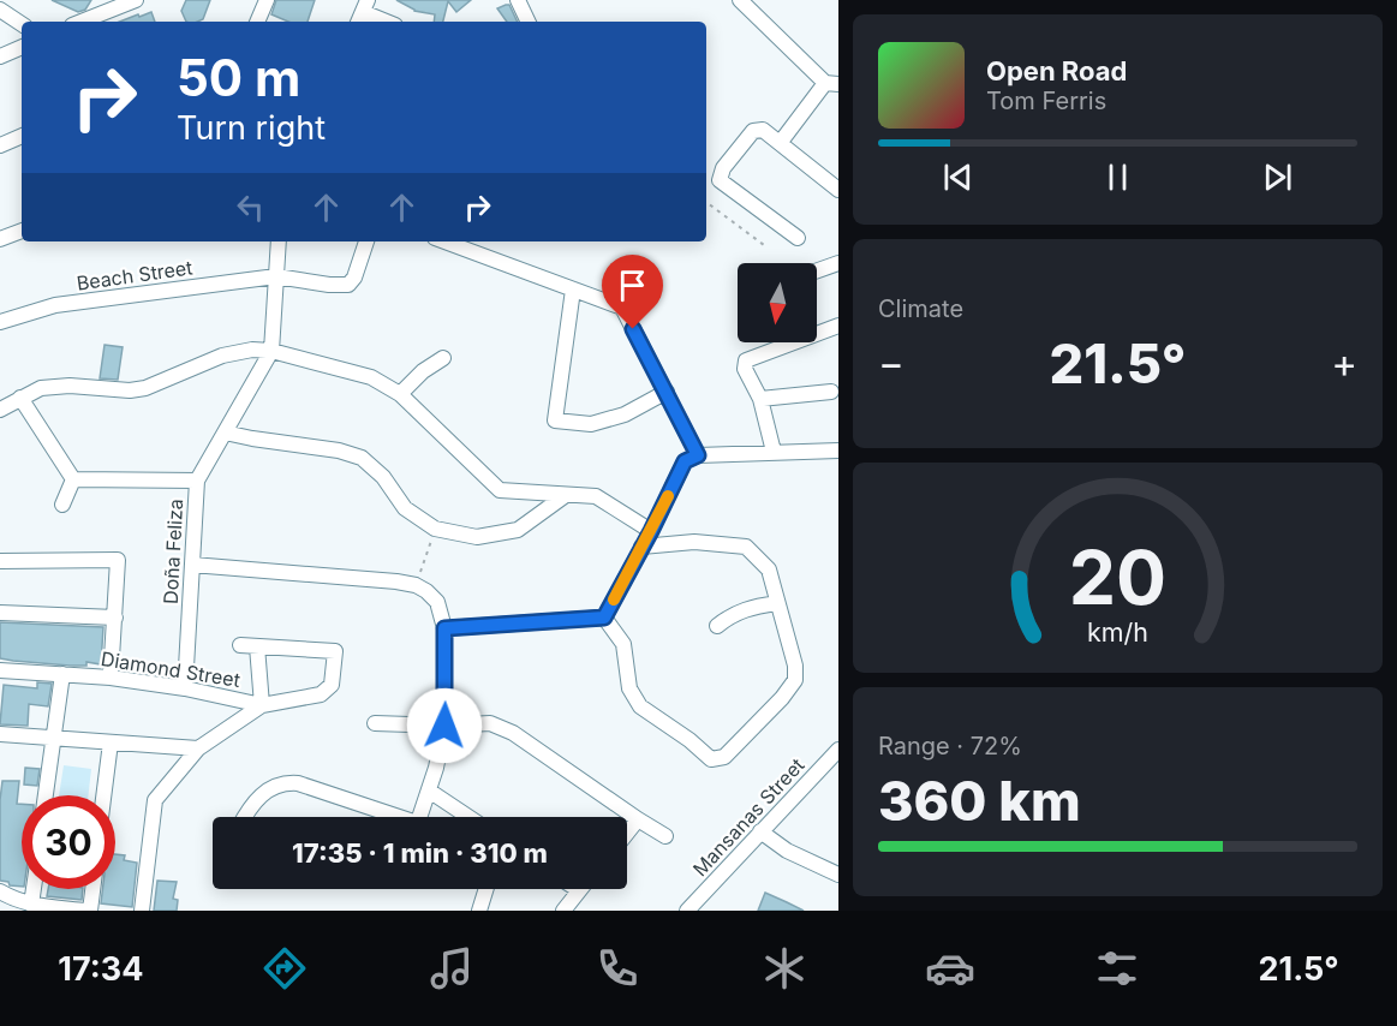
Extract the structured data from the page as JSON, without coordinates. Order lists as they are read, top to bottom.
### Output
{
  "streets": {
    "street": [
      "Beach Street",
      "Doña Feliza",
      "Diamond Street",
      "Mansanas Street"
    ]
  },
  "crossings": [
    ["Doña Feliza", "Diamond Street"]
  ],
  "north": "bottom",
  "page": {
    "turn": ["50 m", "Turn right"],
    "song": ["Open Road", "Tom Ferris"],
    "tile": [
      "Climate",
      ["Range · 72%", "360 km"]
    ],
    "heat": ["−", "21.5°", "+"],
    "limit": "30",
    "trip": "17:35 · 1 min · 310 m",
    "tabs": ["17:34", "21.5°"],
    "gauge": ["20", "km/h"]
  }
}
